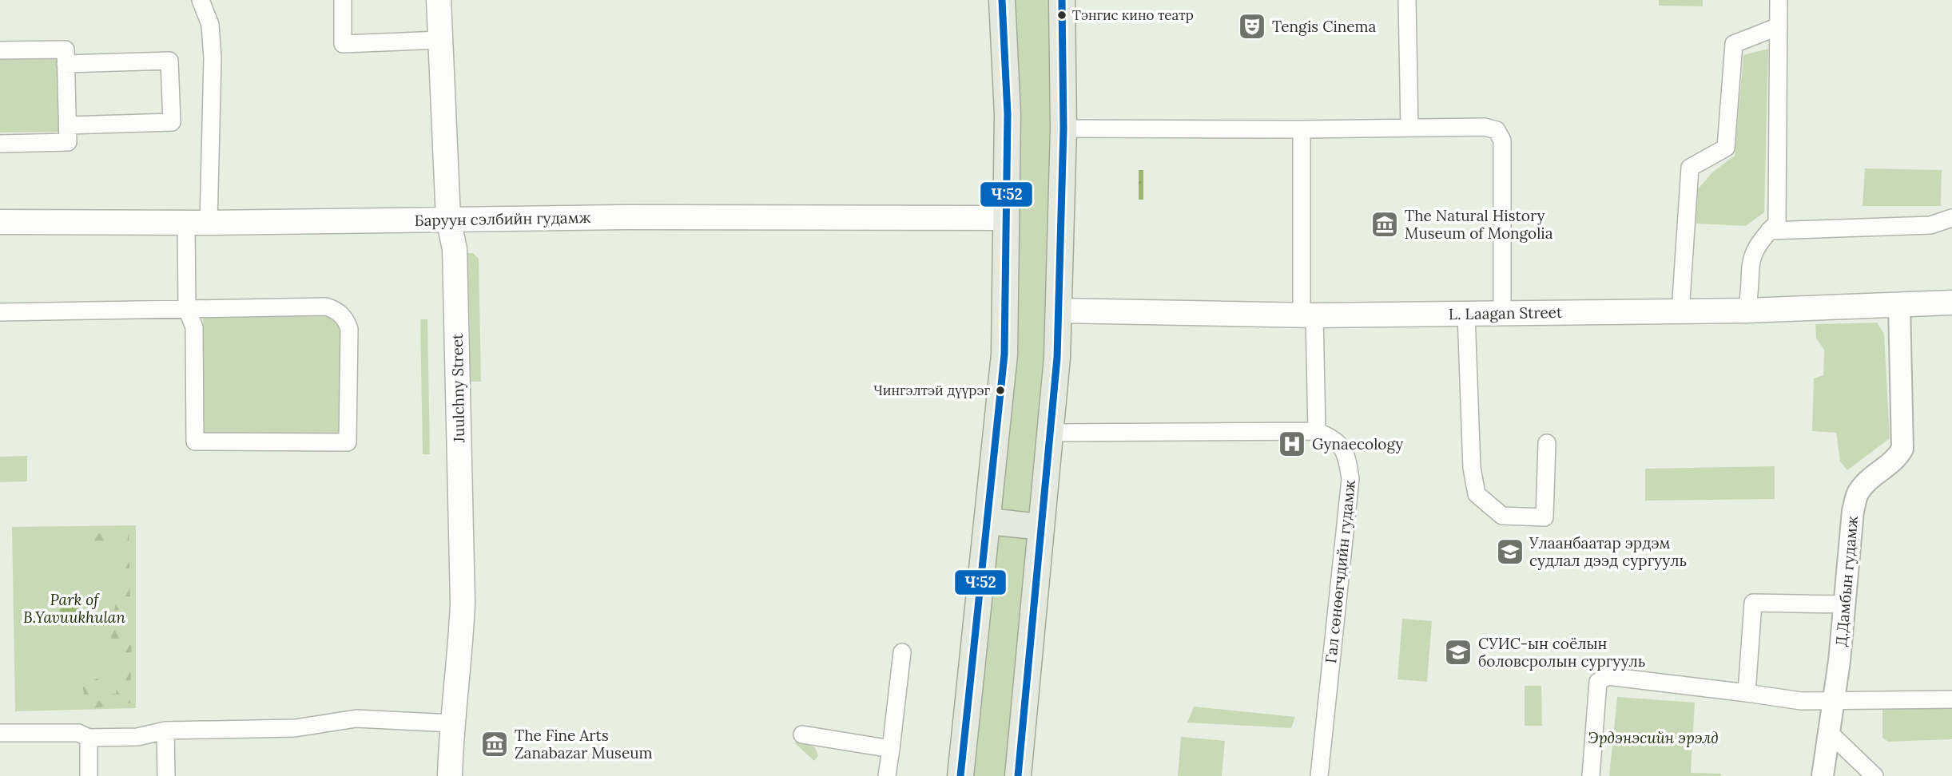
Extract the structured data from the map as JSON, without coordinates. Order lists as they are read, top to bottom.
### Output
{
  "streets": {
    "main road": ["Баруун сэлбийн гудамж", "L. Laagan Street", "Juulchny Street"],
    "street": ["Гал сөнөөгчдийн гудамж", "Д.Дамбын гудамж"]
  },
  "crossings": [
    ["Баруун сэлбийн гудамж", "Juulchny Street"],
    ["L. Laagan Street", "Д.Дамбын гудамж"]
  ],
  "parks": ["Park of B.Yavuukhulan", "Эрдэнэсийн эрэлд"],
  "places": {
    "other": ["Тэнгис кино театр", "Чингэлтэй дүүрэг"],
    "theatre": ["Tengis Cinema"],
    "museum": ["The Natural History Museum of Mongolia", "The Fine Arts Zanabazar Museum"],
    "hospital": ["Gynaecology"],
    "school or university": ["Улаанбаатар эрдэм судлал дээд сургууль", "СУИС-ын соёлын боловсролын сургууль"]
  },
  "lines": ["transit line Ч:52"]
}
